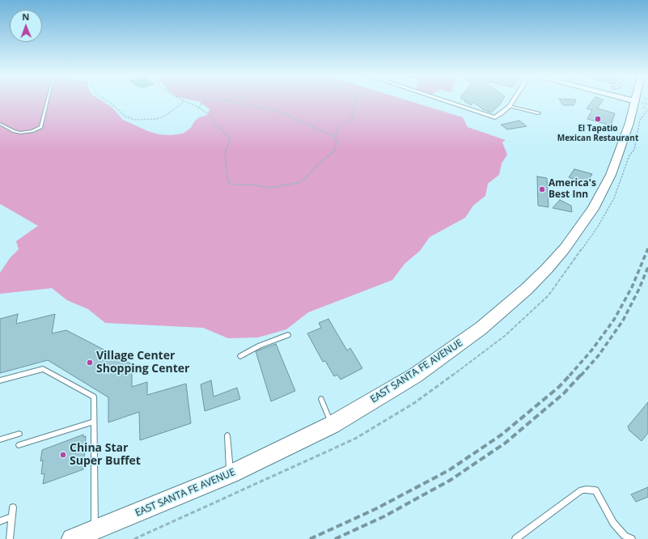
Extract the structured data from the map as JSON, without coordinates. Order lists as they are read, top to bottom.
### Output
{
  "streets": {
    "main road": ["EAST SANTA FE AVENUE"]
  },
  "places": [
    "El Tapatio Mexican Restaurant",
    "America's Best Inn",
    "Village Center Shopping Center",
    "China Star Super Buffet"
  ],
  "north": "top"
}
